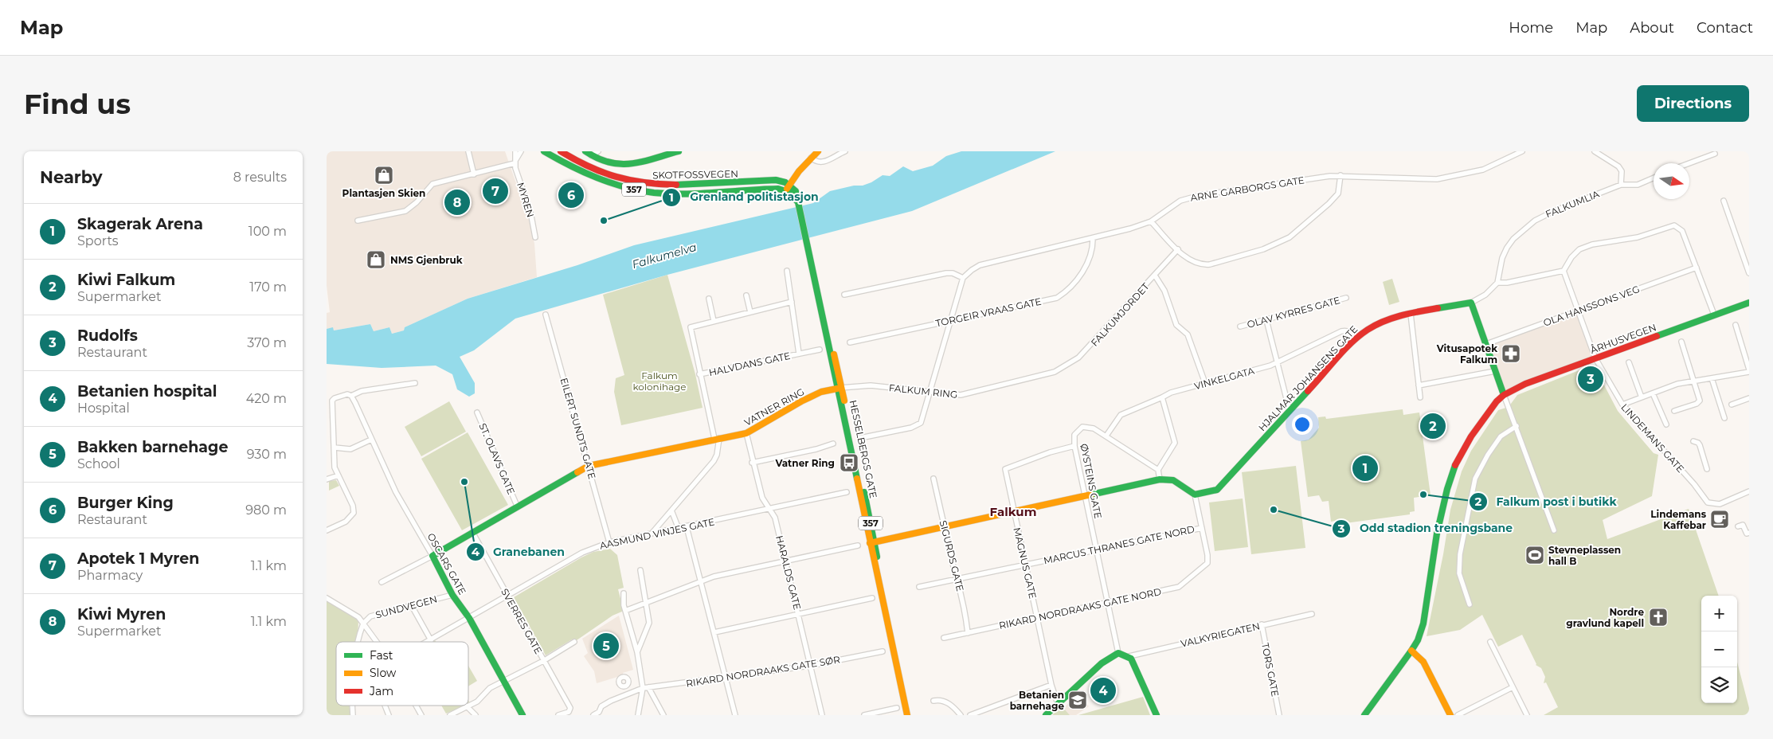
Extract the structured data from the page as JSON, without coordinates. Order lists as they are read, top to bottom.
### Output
{
  "streets": {
    "street": [
      "SKOTFOSSVEGEN",
      "ARNE GARBORGS GATE",
      "357",
      "MYREN",
      "FALKUMLIA",
      "OLA HANSSONS VEG",
      "TORGEIR VRAAS GATE",
      "OLAV KYRRES GATE",
      "FALKUMJORDET",
      "ÅRHUSVEGEN",
      "HALVDANS GATE",
      "VINKELGATA",
      "HJALMAR JOHANSENS GATE",
      "FALKUM RING",
      "VATNER RING",
      "EILERT SUNDTS GATE",
      "LINDEMANS GATE",
      "HESSELBERGS GATE",
      "ST. OLAVS GATE",
      "ØYSTEINS GATE",
      "AASMUND VINJES GATE",
      "MARCUS THRANES GATE NORD",
      "SIGURDS GATE",
      "MAGNUS GATE",
      "OSCARS GATE",
      "HARALDS GATE",
      "SUNDVEGEN",
      "RIKARD NORDRAAKS GATE NORD",
      "SVERRES GATE",
      "VALKYRIEGATEN",
      "TORS GATE",
      "RIKARD NORDRAAKS GATE SØR"
    ]
  },
  "crossings": [
    ["SKOTFOSSVEGEN", "HESSELBERGS GATE"],
    ["ARNE GARBORGS GATE", "TORGEIR VRAAS GATE"],
    ["FALKUMLIA", "HJALMAR JOHANSENS GATE"],
    ["OLA HANSSONS VEG", "LINDEMANS GATE"],
    ["FALKUMJORDET", "FALKUM RING"],
    ["ÅRHUSVEGEN", "LINDEMANS GATE"],
    ["HALVDANS GATE", "VATNER RING"],
    ["VINKELGATA", "HJALMAR JOHANSENS GATE"],
    ["VINKELGATA", "ØYSTEINS GATE"],
    ["FALKUM RING", "VATNER RING"],
    ["FALKUM RING", "HESSELBERGS GATE"],
    ["VATNER RING", "EILERT SUNDTS GATE"],
    ["VATNER RING", "HESSELBERGS GATE"],
    ["VATNER RING", "ST. OLAVS GATE"],
    ["VATNER RING", "OSCARS GATE"],
    ["VATNER RING", "HARALDS GATE"],
    ["VATNER RING", "SVERRES GATE"],
    ["EILERT SUNDTS GATE", "AASMUND VINJES GATE"],
    ["ØYSTEINS GATE", "MARCUS THRANES GATE NORD"],
    ["ØYSTEINS GATE", "MAGNUS GATE"],
    ["ØYSTEINS GATE", "RIKARD NORDRAAKS GATE NORD"],
    ["AASMUND VINJES GATE", "OSCARS GATE"],
    ["AASMUND VINJES GATE", "HARALDS GATE"],
    ["AASMUND VINJES GATE", "SVERRES GATE"],
    ["MARCUS THRANES GATE NORD", "SIGURDS GATE"],
    ["MARCUS THRANES GATE NORD", "MAGNUS GATE"],
    ["MARCUS THRANES GATE NORD", "RIKARD NORDRAAKS GATE NORD"],
    ["SIGURDS GATE", "RIKARD NORDRAAKS GATE NORD"],
    ["MAGNUS GATE", "RIKARD NORDRAAKS GATE NORD"],
    ["OSCARS GATE", "SUNDVEGEN"],
    ["HARALDS GATE", "RIKARD NORDRAAKS GATE SØR"],
    ["VALKYRIEGATEN", "TORS GATE"]
  ],
  "districts": ["Falkum"],
  "water": ["Falkumelva"],
  "parks": ["Falkum kolonihage"],
  "places": {
    "shop": ["Plantasjen Skien", "NMS Gjenbruk"],
    "other": [
      "Grenland politistasjon",
      "Granebanen",
      "Falkum post i butikk",
      "Odd stadion treningsbane"
    ],
    "pharmacy": ["Vitusapotek Falkum"],
    "bus stop": ["Vatner Ring"],
    "cafe": ["Lindemans Kaffebar"],
    "sports": ["Stevneplassen hall B"],
    "church": ["Nordre gravlund kapell"],
    "school or university": ["Betanien barnehage"]
  },
  "legend": ["Fast", "Slow", "Jam"],
  "north": "right",
  "page": {
    "header": "Map",
    "nav": [
      "Home",
      "Map",
      "About",
      "Contact"
    ],
    "buttons": "Directions",
    "title": "Find us",
    "heading": ["Nearby", "8 results"],
    "pins": [
      "7",
      "6",
      "8",
      "3",
      "2",
      "1",
      "5",
      "4"
    ],
    "list": [
      {
        "mark": "1",
        "name": "Skagerak Arena",
        "note": "Sports",
        "value": "100 m"
      },
      {
        "mark": "2",
        "name": "Kiwi Falkum",
        "note": "Supermarket",
        "value": "170 m"
      },
      {
        "mark": "3",
        "name": "Rudolfs",
        "note": "Restaurant",
        "value": "370 m"
      },
      {
        "mark": "4",
        "name": "Betanien hospital",
        "note": "Hospital",
        "value": "420 m"
      },
      {
        "mark": "5",
        "name": "Bakken barnehage",
        "note": "School",
        "value": "930 m"
      },
      {
        "mark": "6",
        "name": "Burger King",
        "note": "Restaurant",
        "value": "980 m"
      },
      {
        "mark": "7",
        "name": "Apotek 1 Myren",
        "note": "Pharmacy",
        "value": "1.1 km"
      },
      {
        "mark": "8",
        "name": "Kiwi Myren",
        "note": "Supermarket",
        "value": "1.1 km"
      }
    ],
    "map_buttons": ["+", "−"]
  }
}
